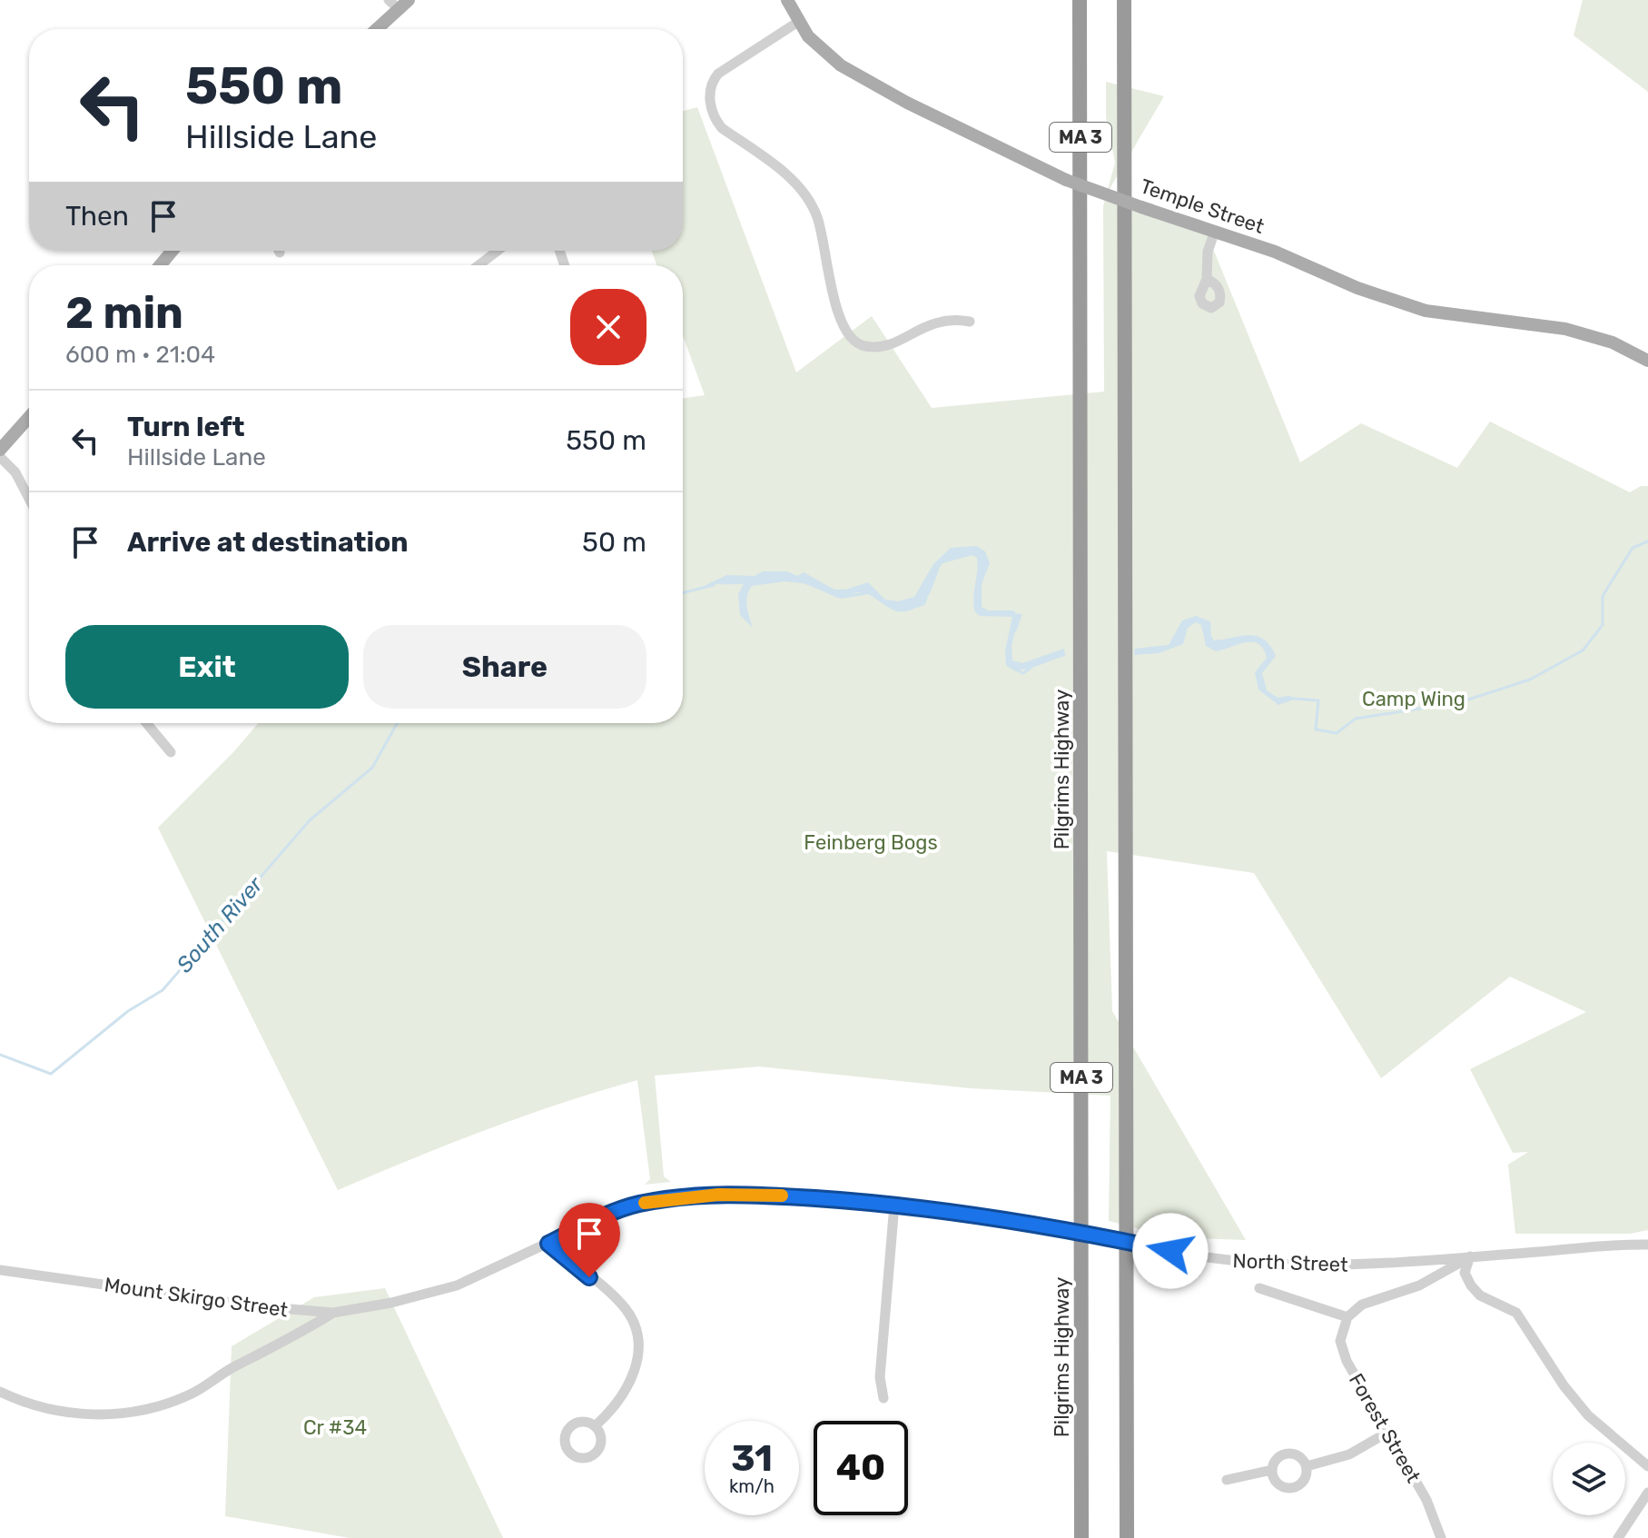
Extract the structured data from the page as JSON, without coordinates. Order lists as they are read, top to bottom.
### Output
{
  "streets": {
    "highway": ["MA 3", "Pilgrims Highway"],
    "main road": ["Temple Street"],
    "street": ["North Street", "Mount Skirgo Street", "Forest Street"]
  },
  "crossings": [
    ["North Street", "Mount Skirgo Street"]
  ],
  "water": ["South River"],
  "parks": ["Camp Wing", "Feinberg Bogs", "Cr #34"],
  "page": {
    "turn": ["550 m", "Hillside Lane"],
    "then": "Then",
    "heading": ["2 min", "600 m · 21:04"],
    "list": [
      {
        "name": "Turn left",
        "note": "Hillside Lane",
        "value": "550 m"
      },
      {
        "name": "Arrive at destination",
        "value": "50 m"
      }
    ],
    "buttons": ["Exit", "Share"],
    "speed": "31 km/h",
    "limit": "40"
  }
}
